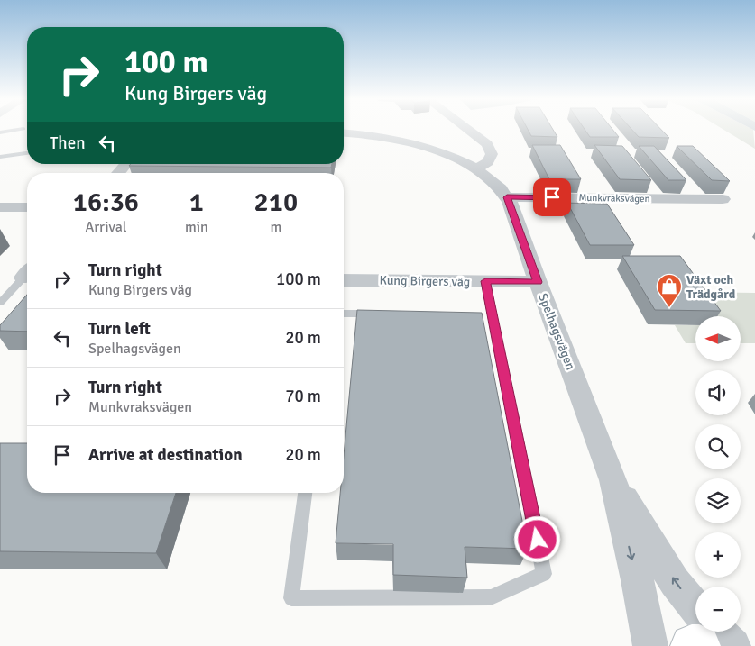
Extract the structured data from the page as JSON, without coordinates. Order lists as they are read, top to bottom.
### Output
{
  "streets": {
    "street": ["Munkvraksvägen", "Kung Birgers väg", "Spelhagsvägen"]
  },
  "crossings": [
    ["Munkvraksvägen", "Spelhagsvägen"],
    ["Kung Birgers väg", "Spelhagsvägen"]
  ],
  "places": {
    "shop": ["Växt och Trädgård"]
  },
  "north": "left",
  "page": {
    "turn": ["100 m", "Kung Birgers väg"],
    "then": "Then",
    "eta": [
      "16:36",
      "Arrival",
      "1",
      "min",
      "210",
      "m"
    ],
    "list": [
      {
        "name": "Turn right",
        "note": "Kung Birgers väg",
        "value": "100 m"
      },
      {
        "name": "Turn left",
        "note": "Spelhagsvägen",
        "value": "20 m"
      },
      {
        "name": "Turn right",
        "note": "Munkvraksvägen",
        "value": "70 m"
      },
      {
        "name": "Arrive at destination",
        "value": "20 m"
      }
    ],
    "map_buttons": ["+", "−"]
  }
}
